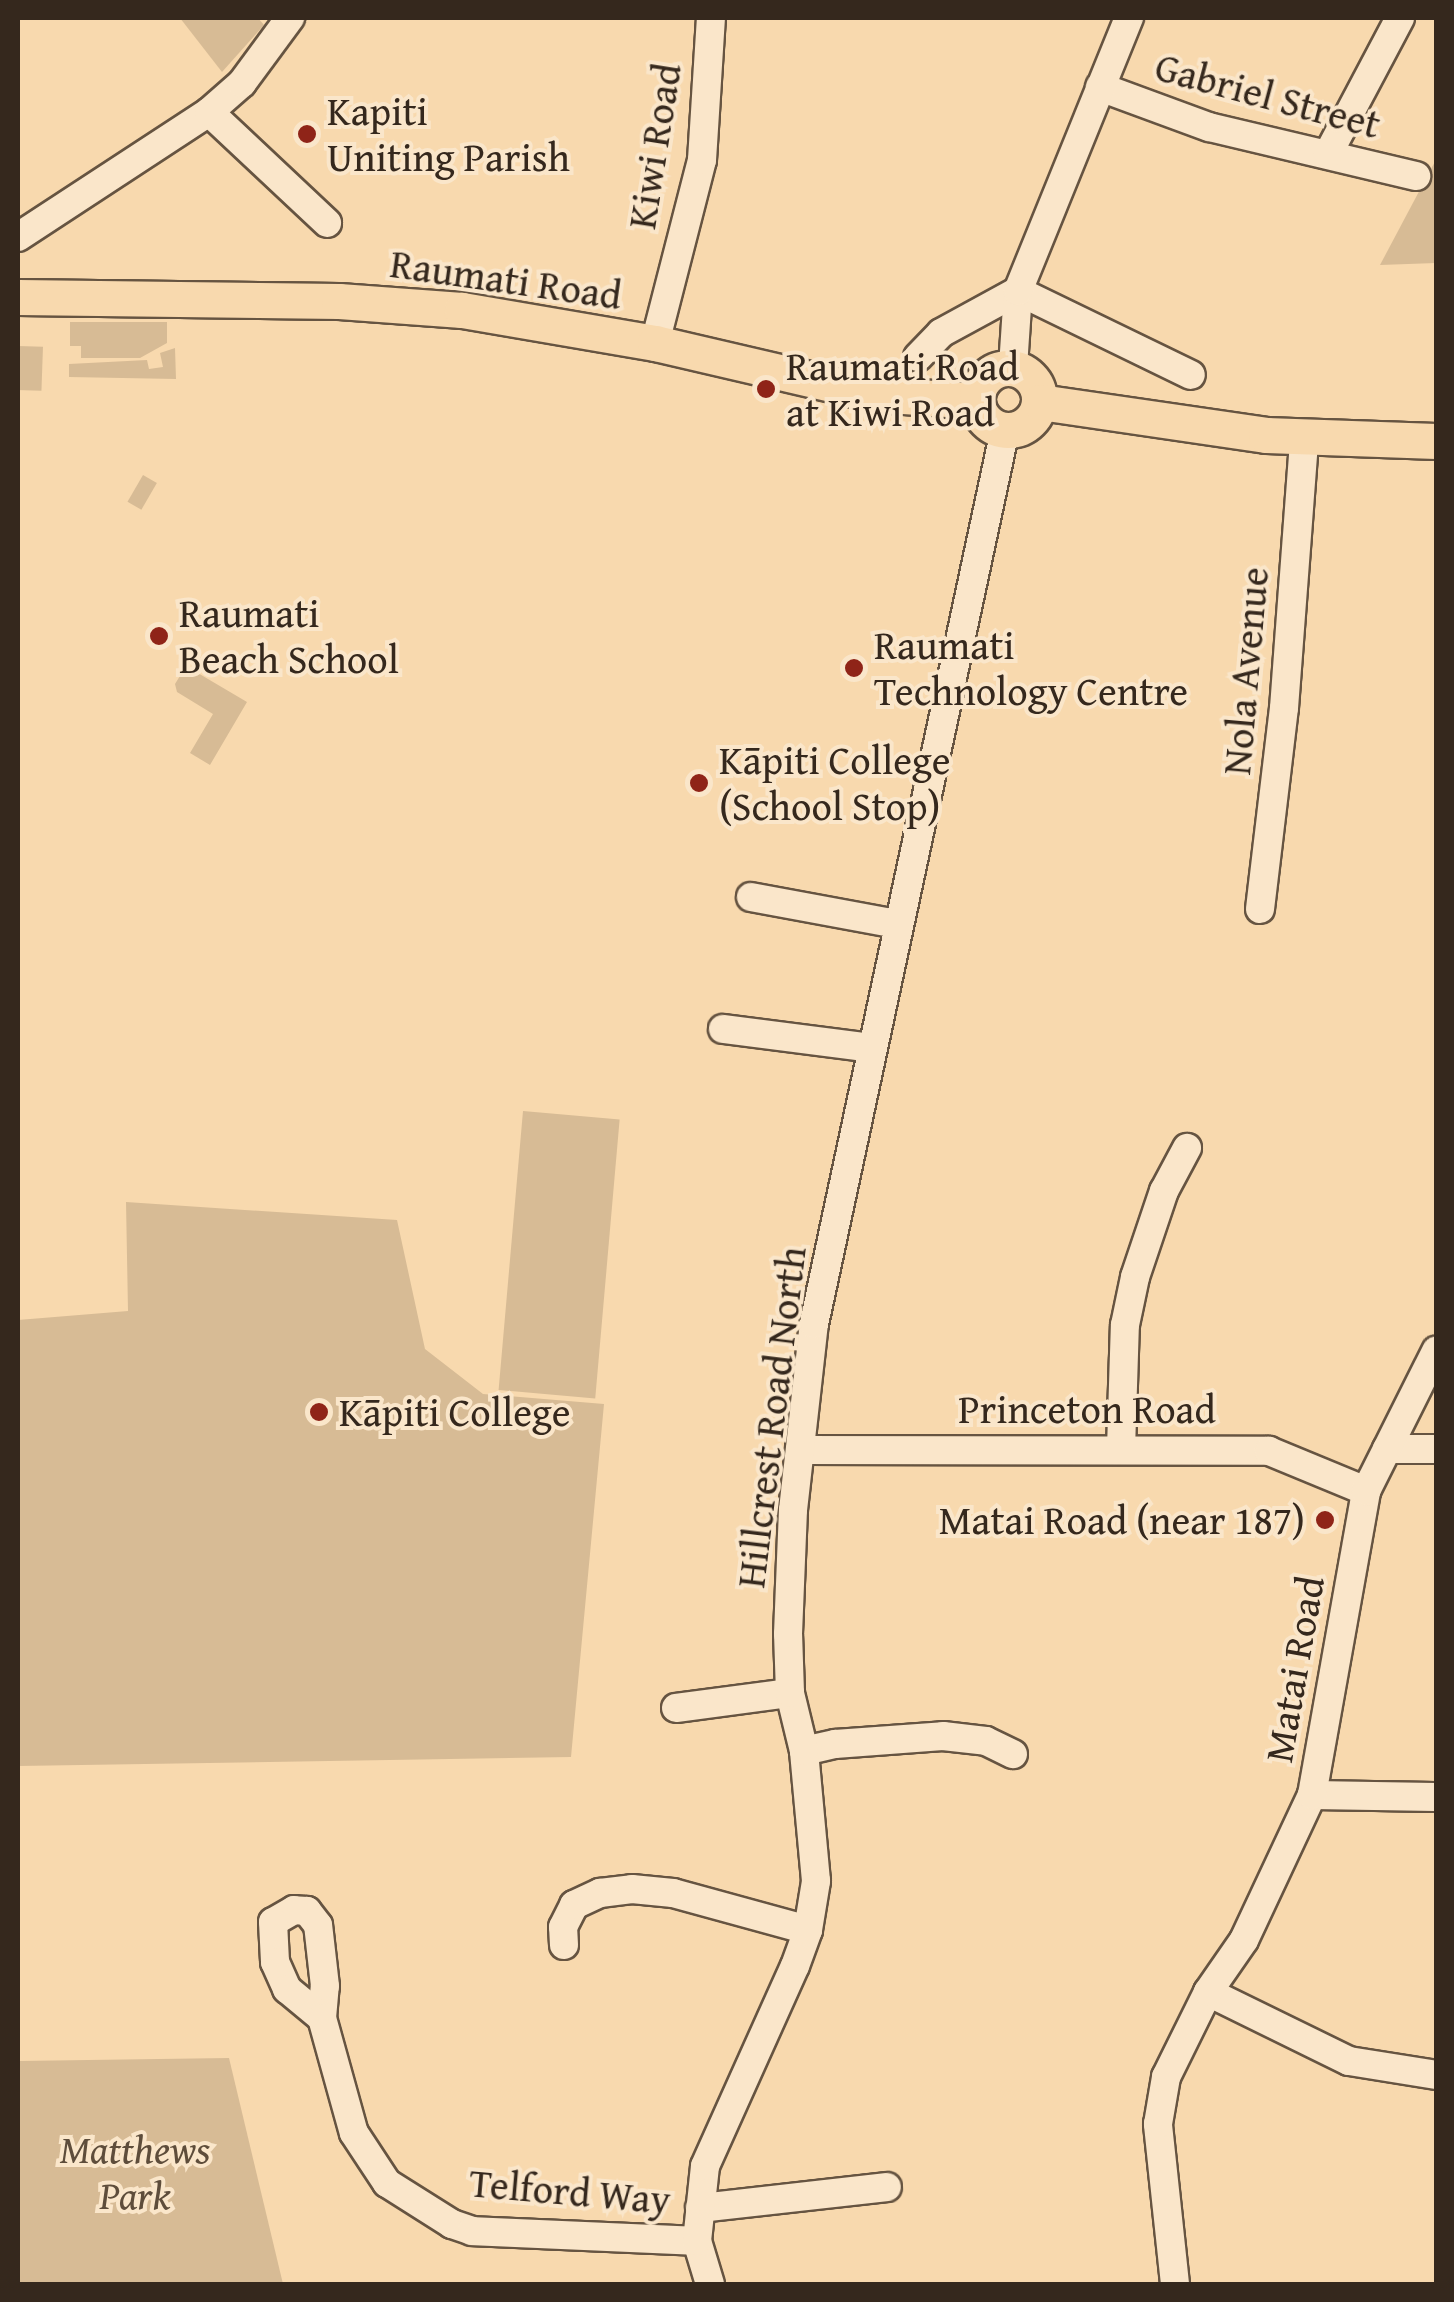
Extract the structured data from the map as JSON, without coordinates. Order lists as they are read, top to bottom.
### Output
{
  "streets": {
    "main road": ["Raumati Road"],
    "street": [
      "Gabriel Street",
      "Kiwi Road",
      "Nola Avenue",
      "Princeton Road",
      "Hillcrest Road North",
      "Matai Road",
      "Telford Way"
    ]
  },
  "crossings": [
    ["Kiwi Road", "Raumati Road"],
    ["Raumati Road", "Hillcrest Road North"],
    ["Princeton Road", "Hillcrest Road North"],
    ["Princeton Road", "Matai Road"],
    ["Hillcrest Road North", "Telford Way"]
  ],
  "parks": ["Matthews Park"],
  "places": [
    "Kapiti Uniting Parish",
    "Raumati Road at Kiwi Road",
    "Raumati Beach School",
    "Raumati Technology Centre",
    "Kāpiti College (School Stop)",
    "Kāpiti College",
    "Matai Road (near 187)"
  ]
}
